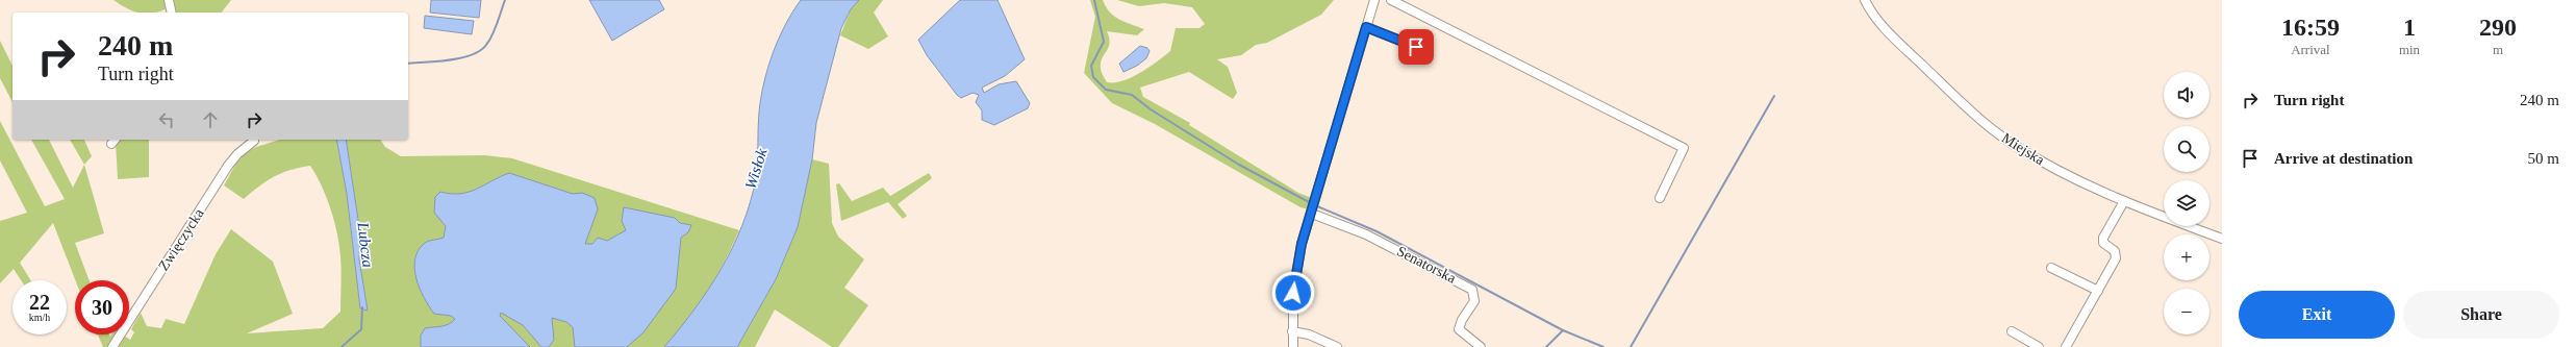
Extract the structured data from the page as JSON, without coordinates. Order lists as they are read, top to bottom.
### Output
{
  "streets": {
    "street": ["Miejska", "Zwięczycka", "Senatorska"]
  },
  "water": ["Wisłok", "Lubcza"],
  "page": {
    "eta": [
      "16:59",
      "Arrival",
      "1",
      "min",
      "290",
      "m"
    ],
    "turn": ["240 m", "Turn right"],
    "list": [
      {
        "name": "Turn right",
        "value": "240 m"
      },
      {
        "name": "Arrive at destination",
        "value": "50 m"
      }
    ],
    "map_buttons": ["+", "−"],
    "speed": "22 km/h",
    "limit": "30",
    "buttons": ["Exit", "Share"]
  }
}
